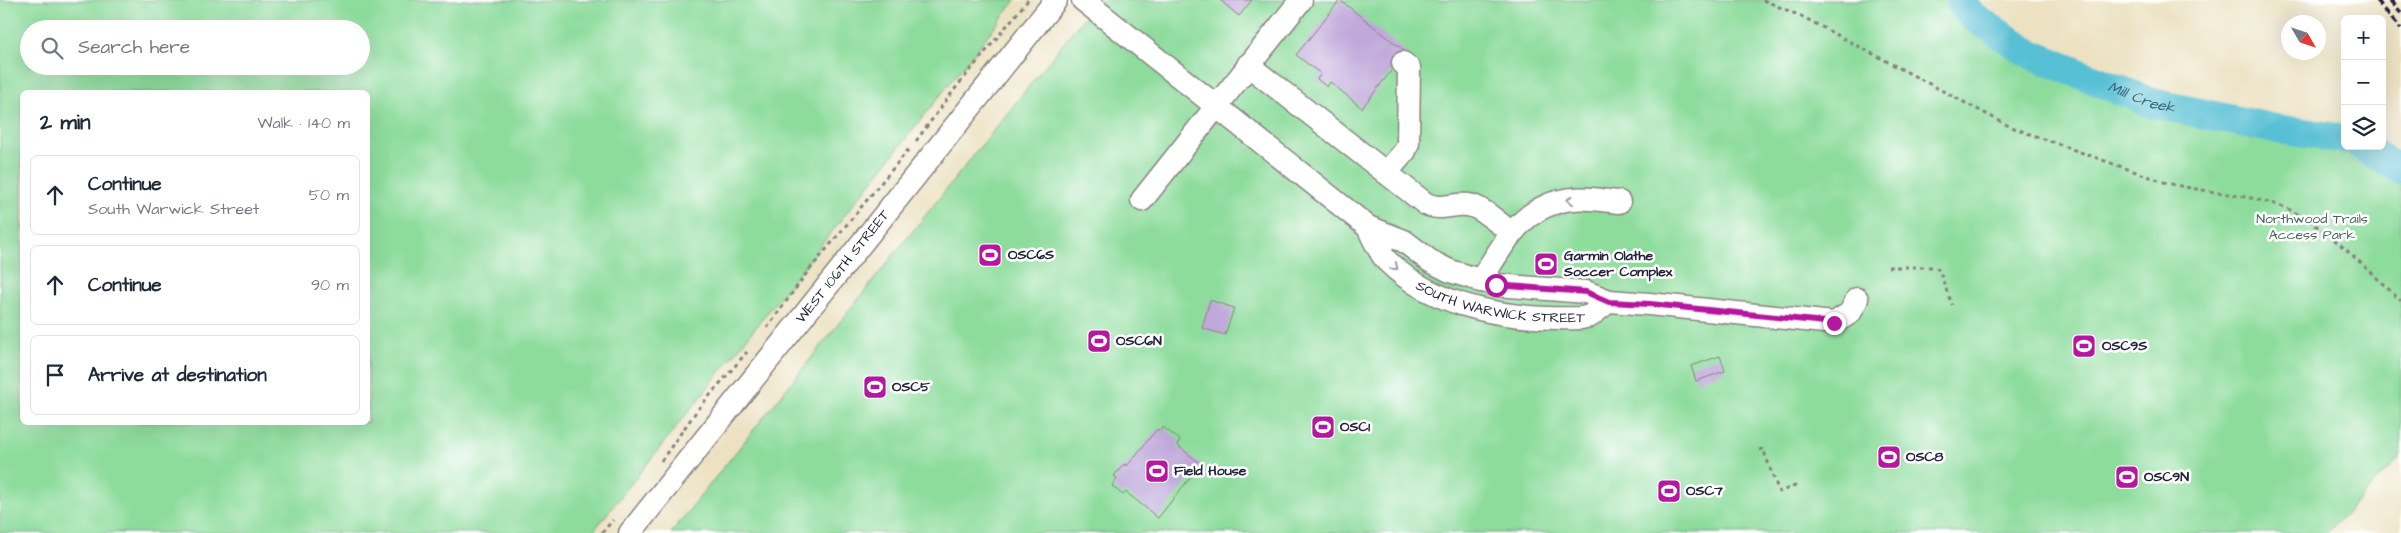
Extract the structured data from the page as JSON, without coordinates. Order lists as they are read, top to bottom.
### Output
{
  "streets": {
    "street": ["WEST 106TH STREET", "SOUTH WARWICK STREET"]
  },
  "water": ["Mill Creek"],
  "parks": ["Northwood Trails Access Park"],
  "places": {
    "sports": [
      "OSC6S",
      "Garmin Olathe Soccer Complex",
      "OSC6N",
      "OSC9S",
      "OSC5",
      "OSC1",
      "OSC8",
      "Field House",
      "OSC9N",
      "OSC7"
    ]
  },
  "north": "bottom right",
  "page": {
    "map_buttons": ["+", "−"],
    "search": "Search here",
    "heading": ["2 min", "Walk · 140 m"],
    "list": [
      ["Continue", "South Warwick Street", "50 m"],
      ["Continue", "90 m"],
      "Arrive at destination"
    ]
  }
}
